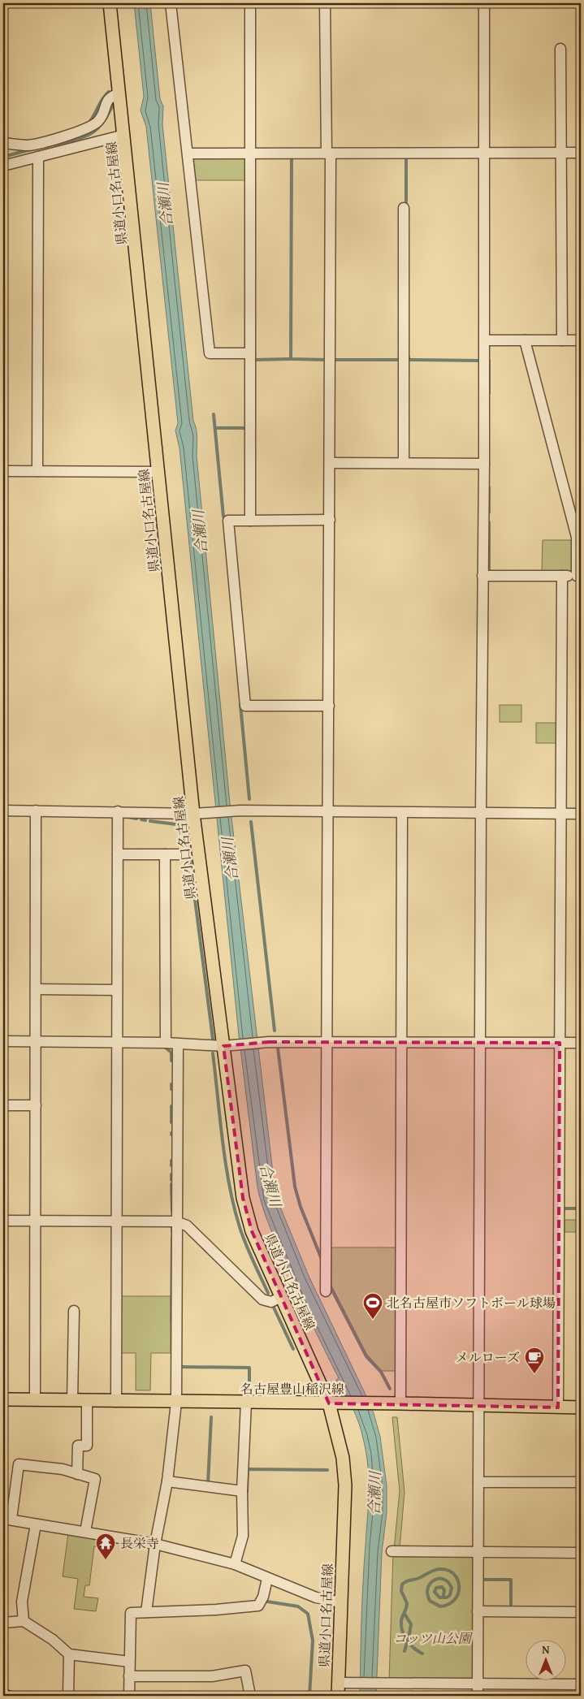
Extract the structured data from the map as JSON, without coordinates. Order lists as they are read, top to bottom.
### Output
{
  "streets": {
    "main road": ["県道小口名古屋線", "名古屋豊山稲沢線"]
  },
  "crossings": [
    ["県道小口名古屋線", "名古屋豊山稲沢線"]
  ],
  "water": ["合瀬川"],
  "parks": ["コッツ山公園"],
  "places": {
    "sports": ["北名古屋市ソフトボール球場"],
    "cafe": ["メルローズ"],
    "temple": ["長栄寺"]
  },
  "north": "top"
}
